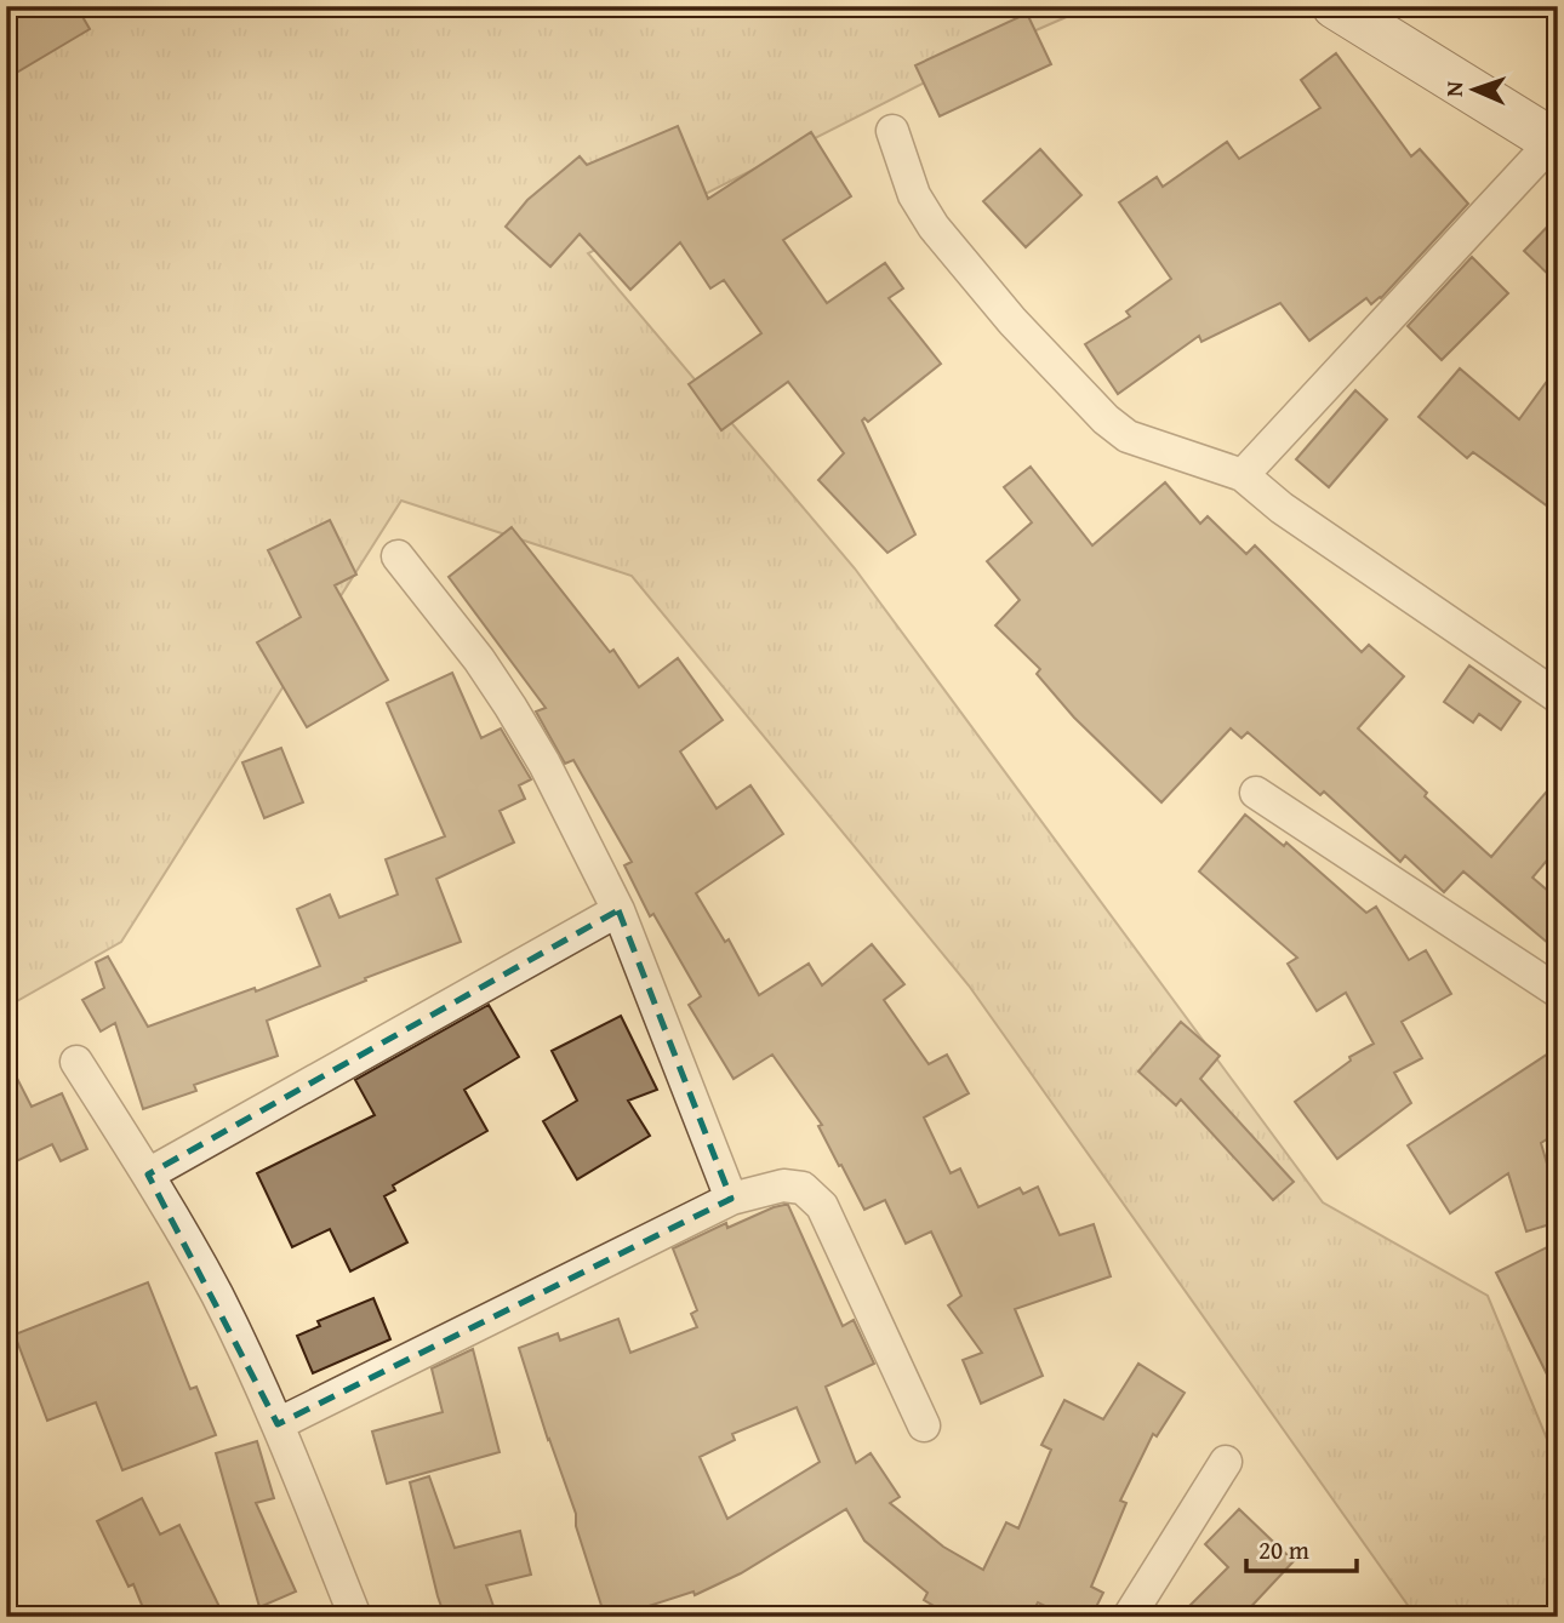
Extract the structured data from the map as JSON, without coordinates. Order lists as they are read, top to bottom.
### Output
{
  "scale_bar": "20 m",
  "north": "left"
}
